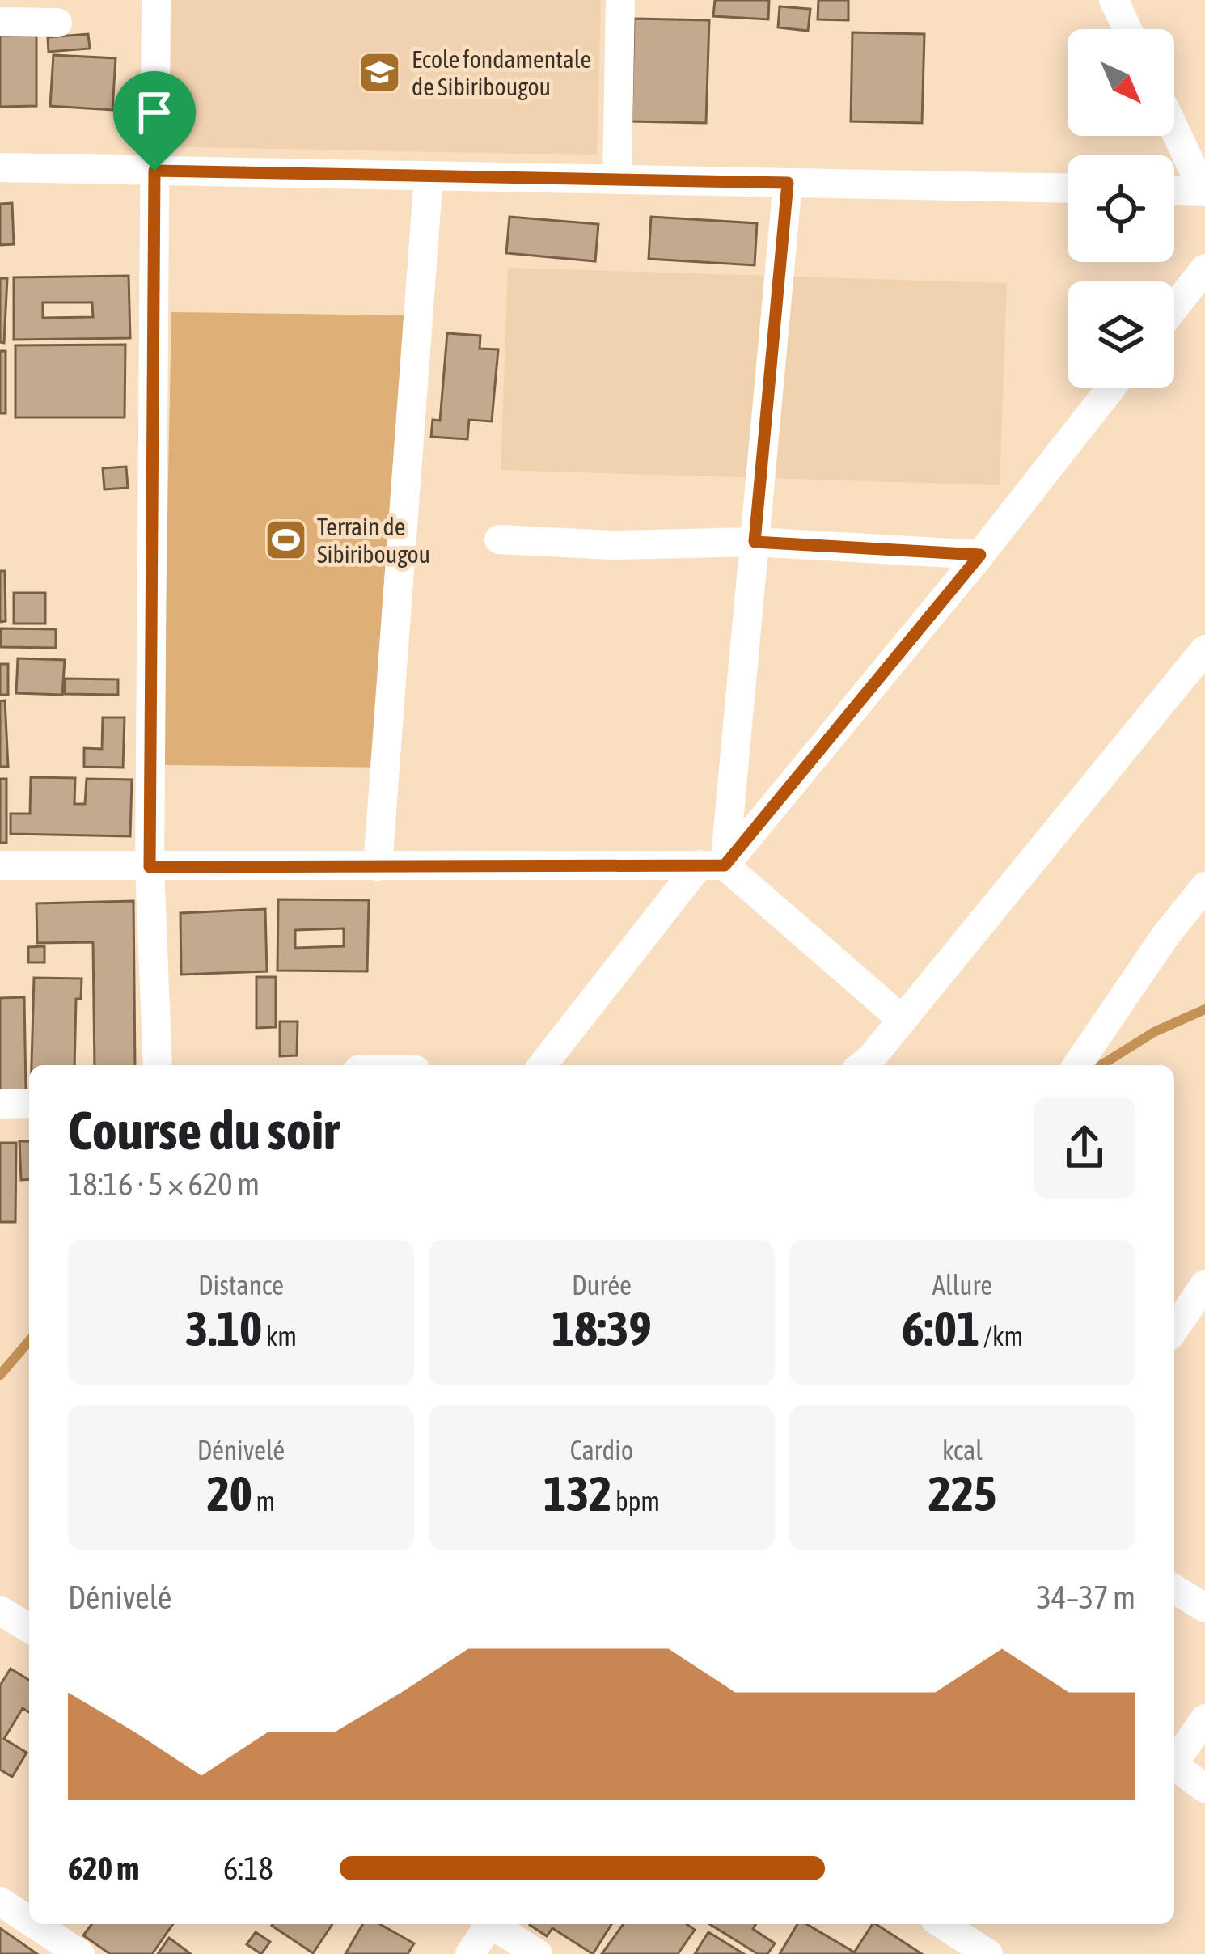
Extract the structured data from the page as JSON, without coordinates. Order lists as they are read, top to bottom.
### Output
{
  "places": {
    "school or university": ["Ecole fondamentale de Sibiribougou"],
    "sports": ["Terrain de Sibiribougou"]
  },
  "north": "bottom right",
  "page": {
    "heading": ["Course du soir", "18:16 · 5 × 620 m"],
    "stats": [
      ["Distance", "3.10 km"],
      ["Durée", "18:39"],
      ["Allure", "6:01 /km"],
      ["Dénivelé", "20 m"],
      ["Cardio", "132 bpm"],
      ["kcal", "225"]
    ],
    "chart": ["Dénivelé", "34–37 m"],
    "list": [
      {
        "name": "620 m",
        "note": "6:18"
      }
    ]
  }
}
